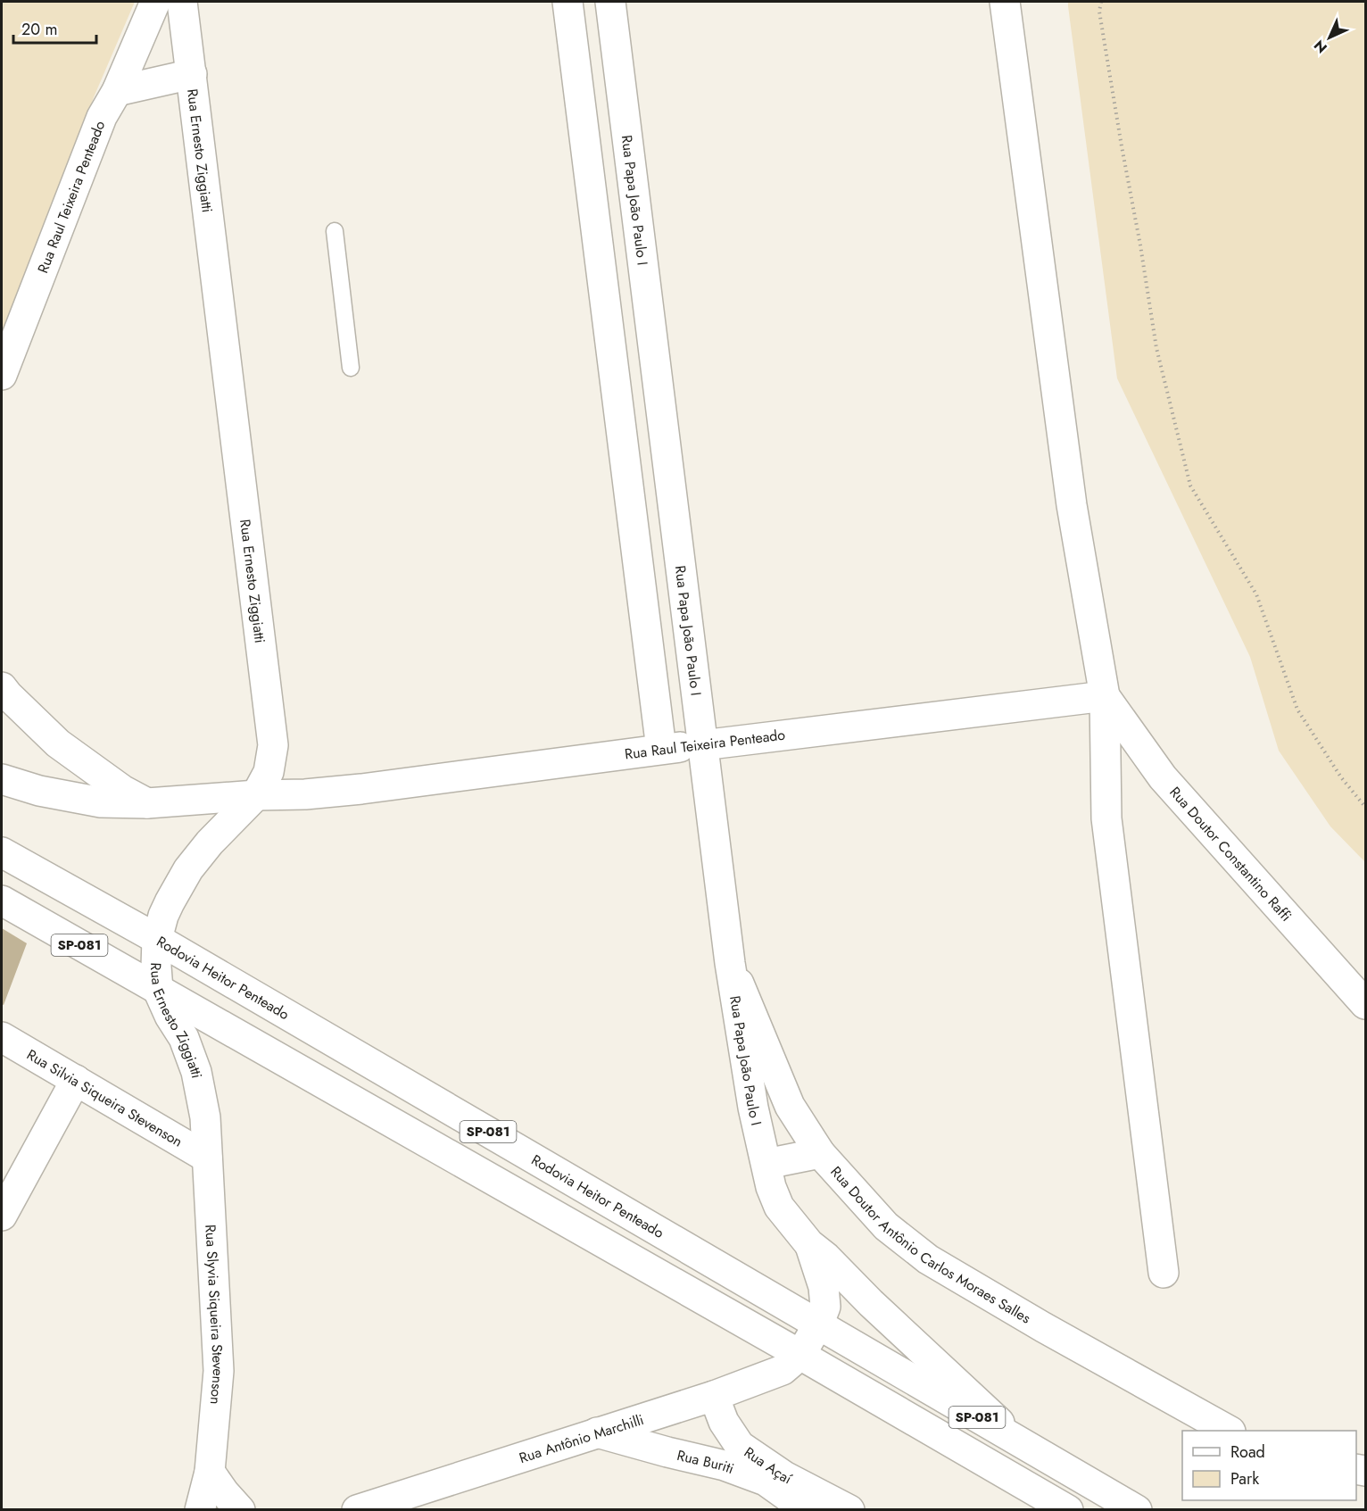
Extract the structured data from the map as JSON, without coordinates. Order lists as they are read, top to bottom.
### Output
{
  "streets": {
    "street": [
      "Rua Ernesto Ziggiatti",
      "Rua Raul Teixeira Penteado",
      "Rua Papa João Paulo I",
      "Rua Doutor Constantino Raffi",
      "SP-081",
      "Rodovia Heitor Penteado",
      "Rua Silvia Siqueira Stevenson",
      "Rua Doutor Antônio Carlos Moraes Salles",
      "Rua Slyvia Siqueira Stevenson",
      "Rua Antônio Marchilli",
      "Rua Buriti",
      "Rua Açaí"
    ]
  },
  "crossings": [
    ["Rua Ernesto Ziggiatti", "Rua Raul Teixeira Penteado"],
    ["Rua Ernesto Ziggiatti", "SP-081"],
    ["Rua Ernesto Ziggiatti", "Rodovia Heitor Penteado"],
    ["Rua Ernesto Ziggiatti", "Rua Slyvia Siqueira Stevenson"],
    ["Rua Raul Teixeira Penteado", "Rua Papa João Paulo I"],
    ["Rua Raul Teixeira Penteado", "Rua Doutor Constantino Raffi"],
    ["Rua Papa João Paulo I", "SP-081"],
    ["Rua Papa João Paulo I", "Rodovia Heitor Penteado"],
    ["Rua Papa João Paulo I", "Rua Doutor Antônio Carlos Moraes Salles"],
    ["Rua Papa João Paulo I", "Rua Antônio Marchilli"],
    ["SP-081", "Rua Antônio Marchilli"],
    ["Rua Silvia Siqueira Stevenson", "Rua Slyvia Siqueira Stevenson"],
    ["Rua Antônio Marchilli", "Rua Buriti"],
    ["Rua Antônio Marchilli", "Rua Açaí"]
  ],
  "legend": ["Road", "Park"],
  "scale_bar": "20 m",
  "north": "bottom left"
}
